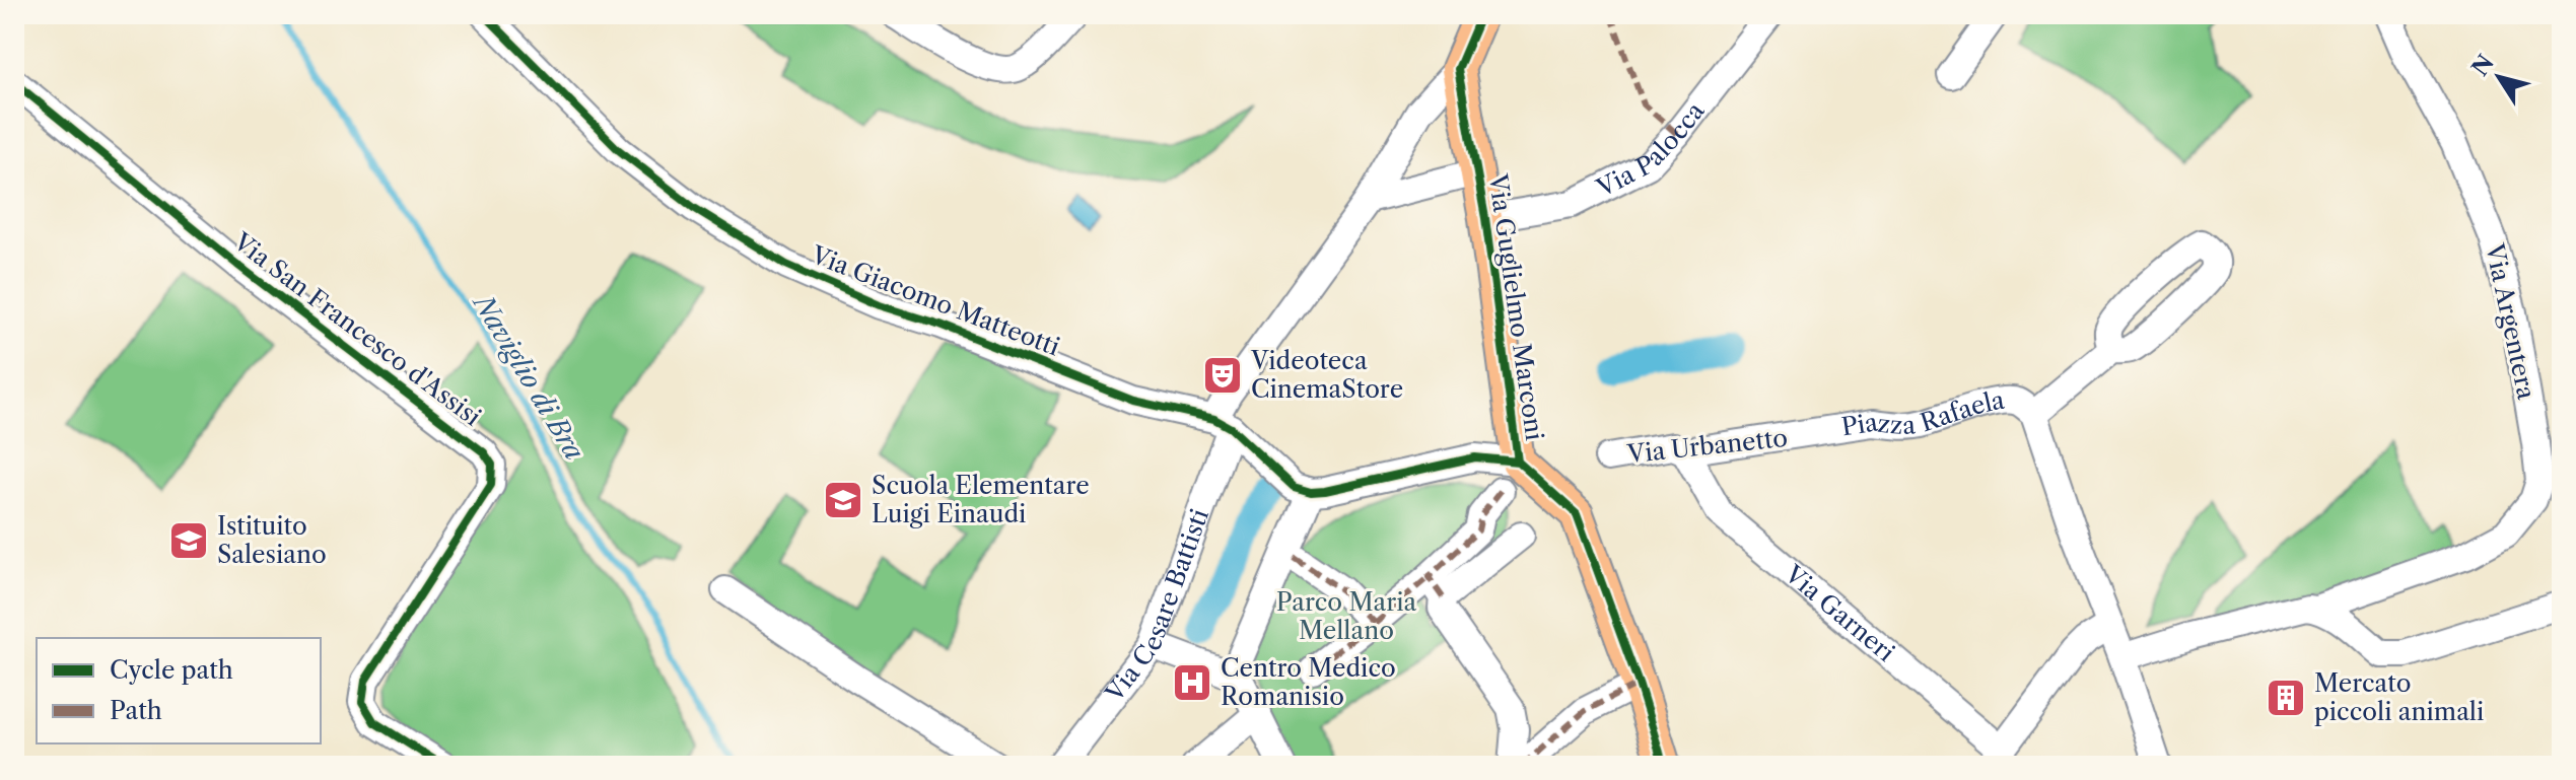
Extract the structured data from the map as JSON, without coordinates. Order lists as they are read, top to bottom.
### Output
{
  "streets": {
    "main road": ["Via Guglielmo Marconi"],
    "street": [
      "Via Palocca",
      "Via Giacomo Matteotti",
      "Via Argentera",
      "Via San Francesco d'Assisi",
      "Piazza Rafaela",
      "Via Urbanetto",
      "Via Cesare Battisti",
      "Via Garneri"
    ]
  },
  "crossings": [
    ["Via Palocca", "Via Guglielmo Marconi"],
    ["Via Giacomo Matteotti", "Via Cesare Battisti"],
    ["Via Guglielmo Marconi", "Via Cesare Battisti"],
    ["Piazza Rafaela", "Via Urbanetto"],
    ["Via Urbanetto", "Via Garneri"]
  ],
  "water": ["Naviglio di Bra"],
  "parks": ["Parco Maria Mellano"],
  "places": {
    "theatre": ["Videoteca CinemaStore"],
    "school or university": ["Scuola Elementare Luigi Einaudi", "Istituito Salesiano"],
    "hospital": ["Centro Medico Romanisio"],
    "building": ["Mercato piccoli animali"]
  },
  "legend": ["Cycle path", "Path"],
  "north": "top left"
}
